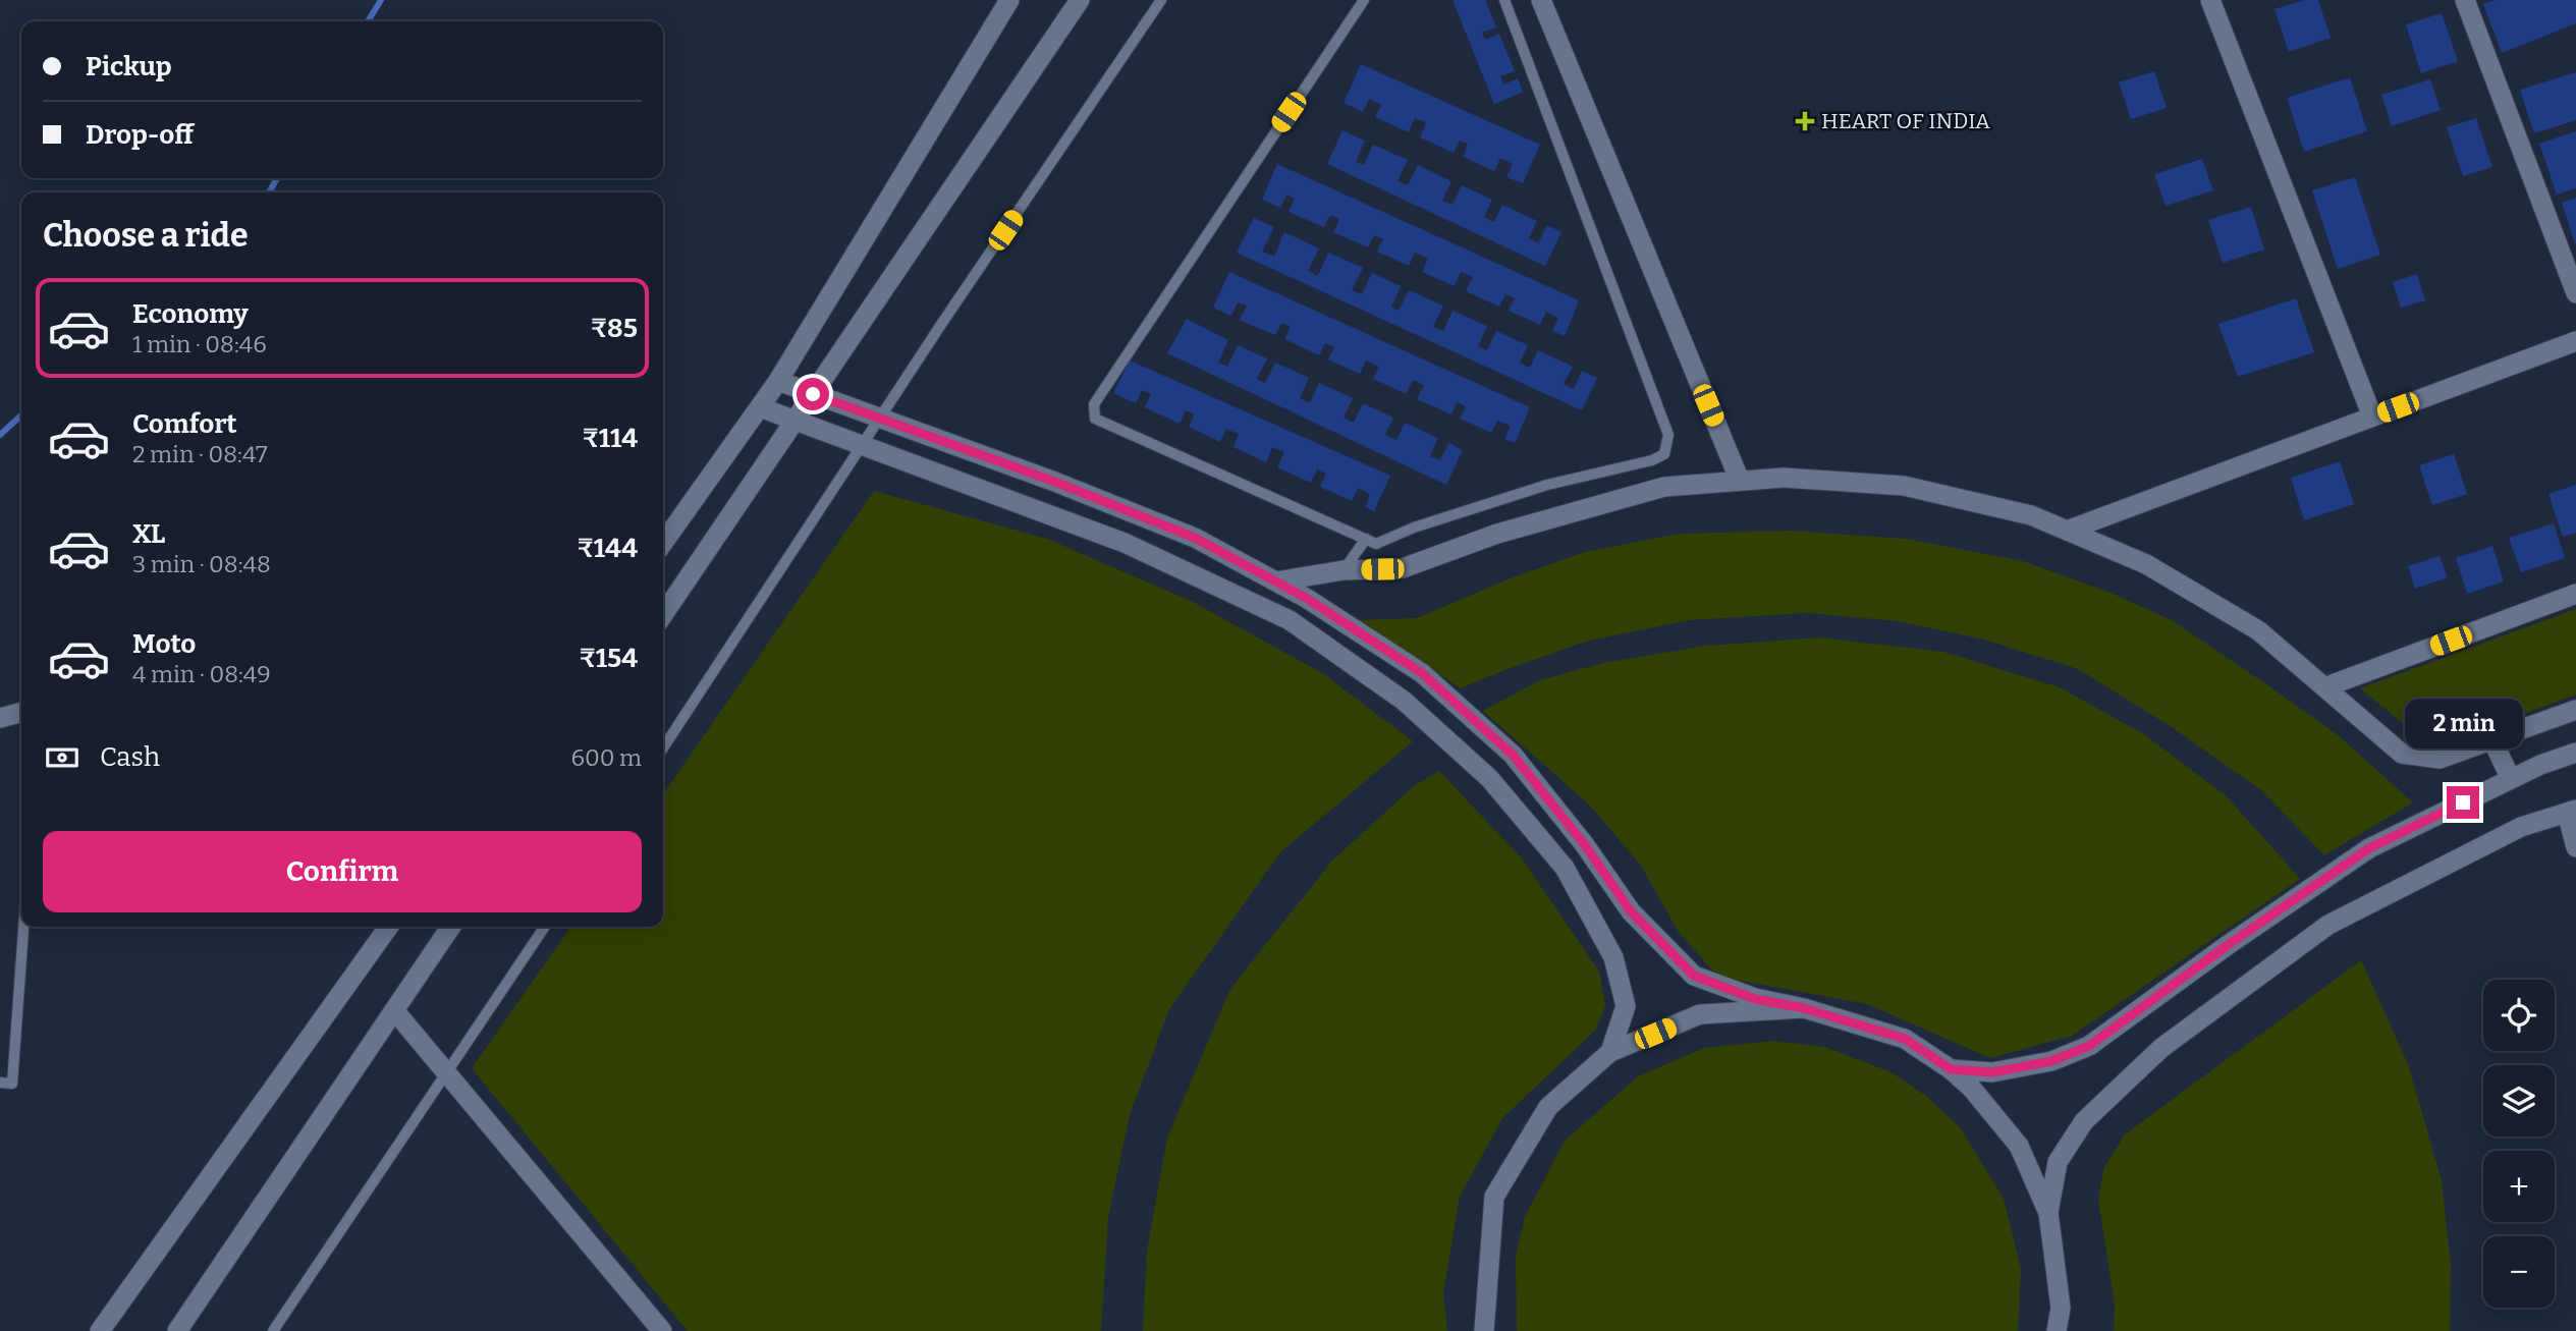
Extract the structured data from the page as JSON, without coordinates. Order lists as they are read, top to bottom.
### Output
{
  "places": {
    "health": ["HEART OF INDIA"]
  },
  "page": {
    "banner": ["Pickup", "Drop-off"],
    "heading": "Choose a ride",
    "list": [
      {
        "name": "Economy",
        "note": "1 min · 08:46",
        "value": "₹85"
      },
      {
        "name": "Comfort",
        "note": "2 min · 08:47",
        "value": "₹114"
      },
      {
        "name": "XL",
        "note": "3 min · 08:48",
        "value": "₹144"
      },
      {
        "name": "Moto",
        "note": "4 min · 08:49",
        "value": "₹154"
      }
    ],
    "bubble": "2 min",
    "pay": ["Cash", "600 m"],
    "buttons": "Confirm",
    "map_buttons": ["+", "−"]
  }
}
